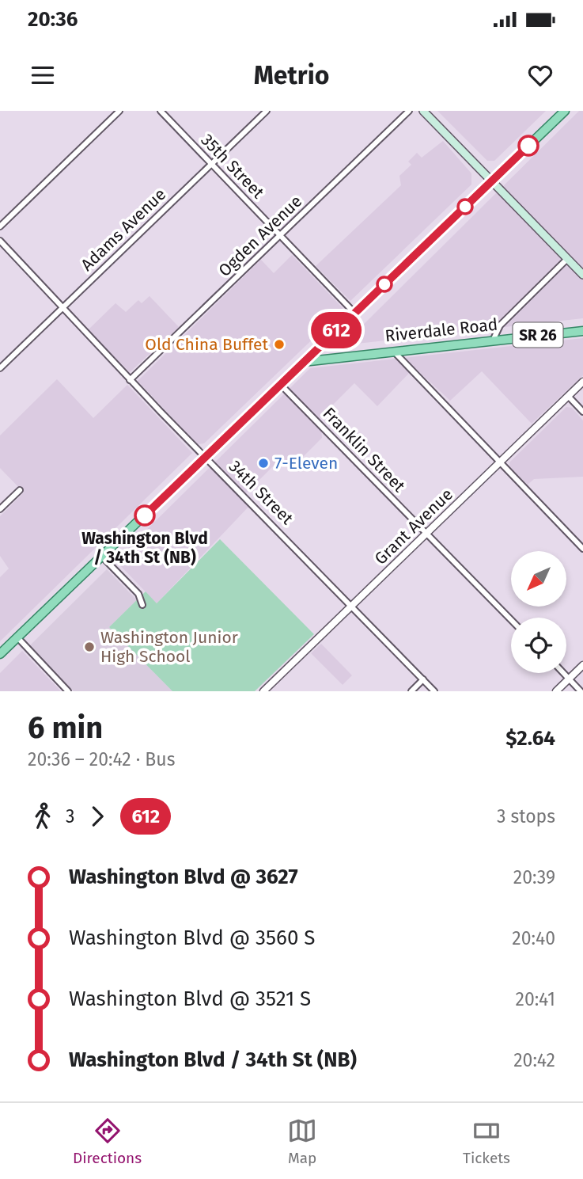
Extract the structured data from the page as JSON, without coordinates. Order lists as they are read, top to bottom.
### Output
{
  "streets": {
    "main road": ["Riverdale Road", "SR 26"],
    "street": [
      "35th Street",
      "Adams Avenue",
      "Ogden Avenue",
      "Franklin Street",
      "34th Street",
      "Grant Avenue"
    ]
  },
  "crossings": [
    ["35th Street", "Adams Avenue"],
    ["35th Street", "Ogden Avenue"],
    ["Adams Avenue", "34th Street"],
    ["Ogden Avenue", "34th Street"],
    ["Franklin Street", "Grant Avenue"],
    ["34th Street", "Grant Avenue"]
  ],
  "places": [
    "Old China Buffet",
    "7-Eleven",
    "Washington Blvd / 34th St (NB)",
    "Washington Junior High School"
  ],
  "lines": ["bus line 612"],
  "north": "bottom left",
  "page": {
    "status": "20:36",
    "header": "Metrio",
    "on_map": "612",
    "heading": ["6 min", "20:36 – 20:42 · Bus", "$2.64"],
    "legs": ["3", "612", "3 stops"],
    "list": [
      {
        "name": "Washington Blvd @ 3627",
        "value": "20:39"
      },
      {
        "name": "Washington Blvd @ 3560 S",
        "value": "20:40"
      },
      {
        "name": "Washington Blvd @ 3521 S",
        "value": "20:41"
      },
      {
        "name": "Washington Blvd / 34th St (NB)",
        "value": "20:42"
      }
    ],
    "tabs": ["Directions", "Map", "Tickets"]
  }
}
